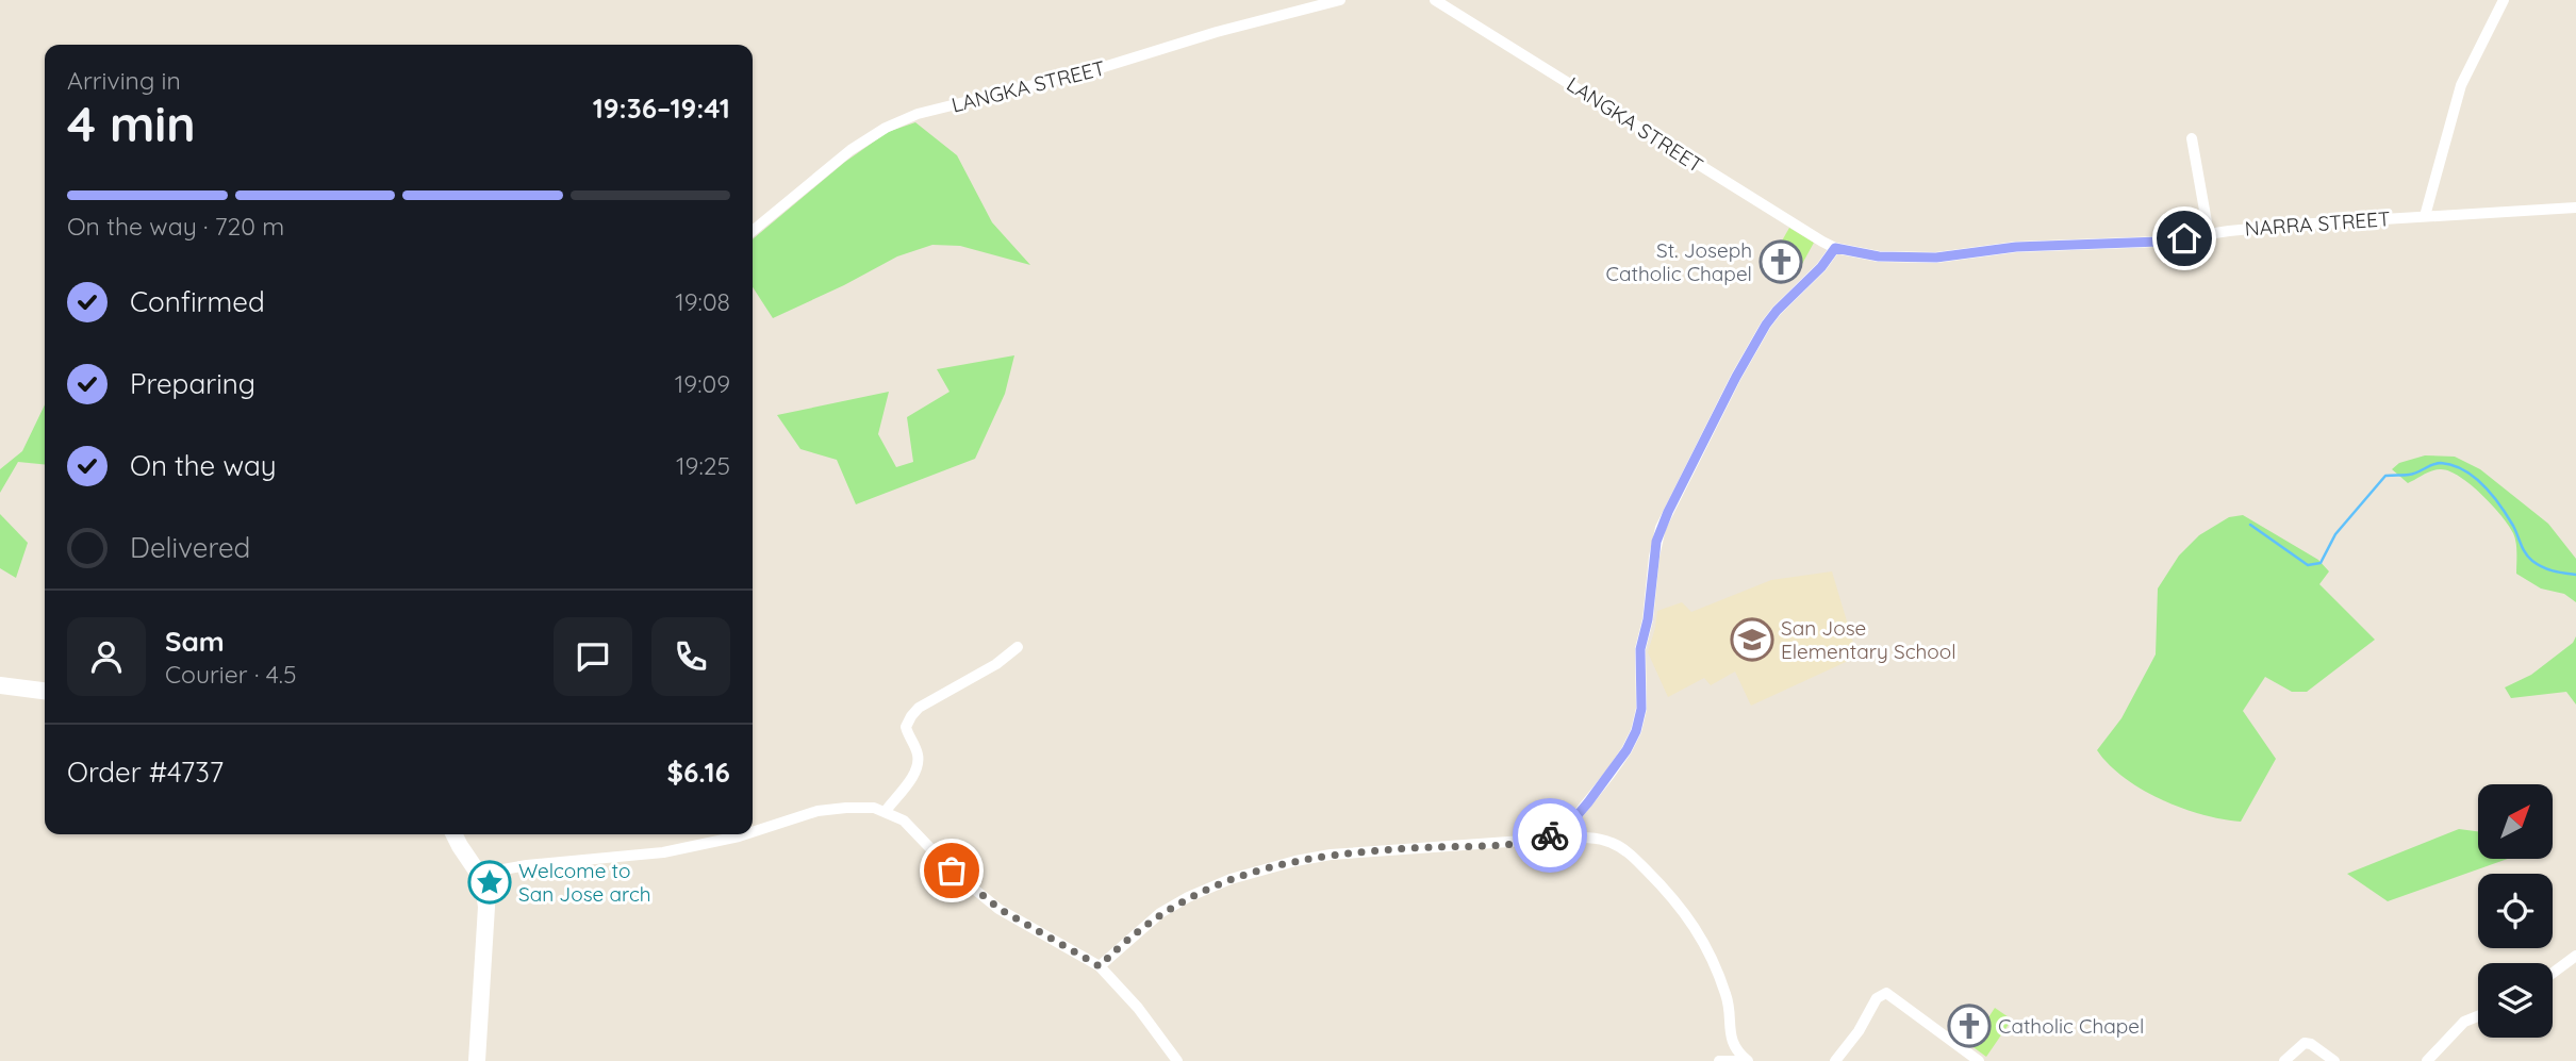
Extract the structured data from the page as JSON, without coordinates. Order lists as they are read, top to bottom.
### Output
{
  "streets": {
    "street": ["LANGKA STREET", "NARRA STREET"]
  },
  "crossings": [
    ["LANGKA STREET", "NARRA STREET"]
  ],
  "places": {
    "church": ["St. Joseph Catholic Chapel", "Catholic Chapel"],
    "school or university": ["San Jose Elementary School"],
    "place": ["Welcome to San Jose arch"]
  },
  "north": "top right",
  "page": {
    "heading": ["4 min", "Arriving in", "19:36–19:41"],
    "panel": [
      "Sam",
      "Courier · 4.5",
      "Order #4737",
      "$6.16"
    ],
    "bar": "On the way · 720 m",
    "list": [
      ["Confirmed", "19:08"],
      ["Preparing", "19:09"],
      ["On the way", "19:25"],
      "Delivered"
    ]
  }
}
